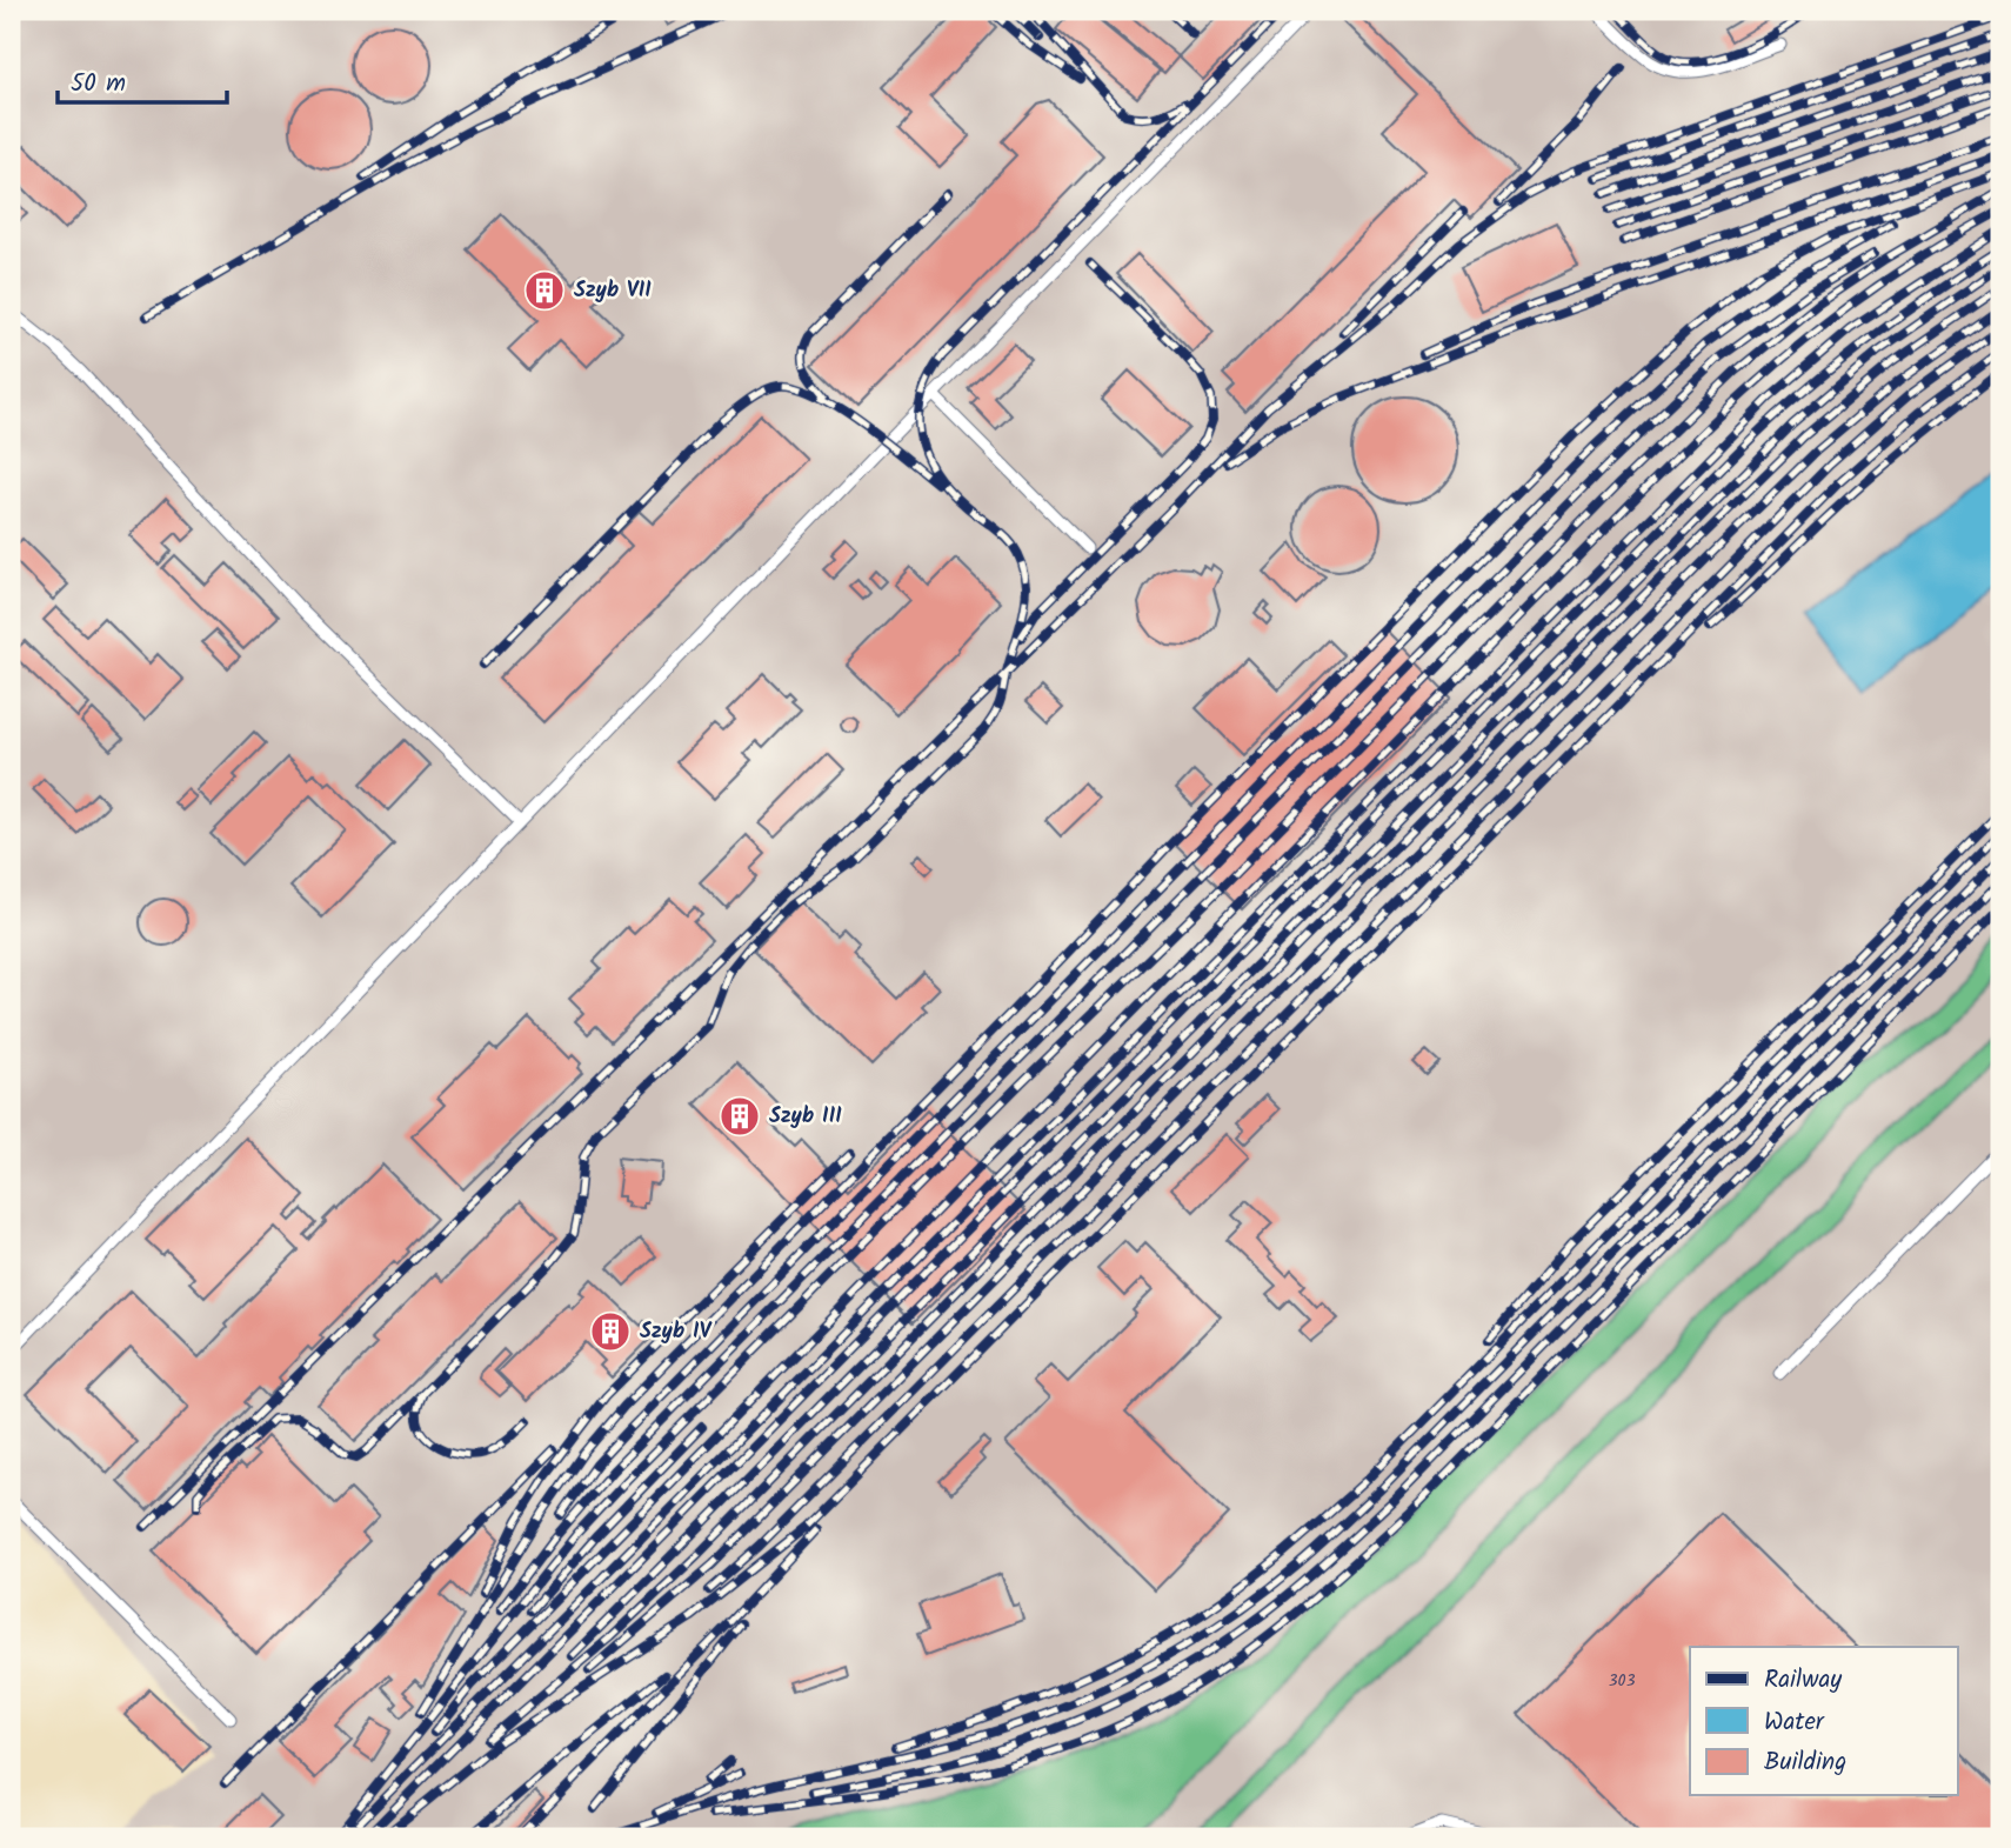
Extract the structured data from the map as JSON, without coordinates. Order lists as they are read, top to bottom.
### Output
{
  "places": {
    "building": ["Szyb VII", "Szyb III", "Szyb IV"]
  },
  "house_numbers": ["303"],
  "legend": ["Railway", "Water", "Building"],
  "scale_bar": "50 m"
}
